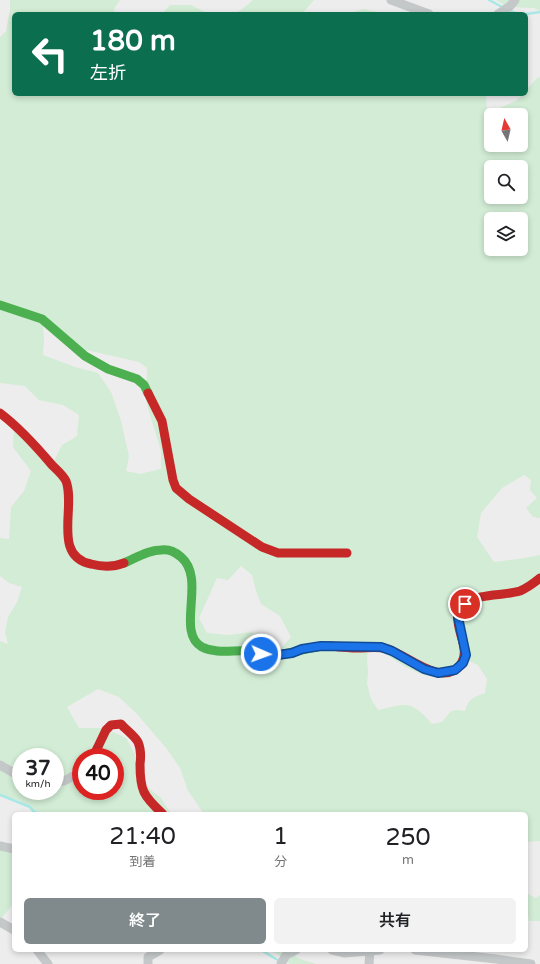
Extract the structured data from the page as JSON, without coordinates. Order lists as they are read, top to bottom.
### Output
{
  "north": "top",
  "page": {
    "turn": ["180 m", "左折"],
    "speed": "37 km/h",
    "limit": "40",
    "eta": [
      "21:40",
      "到着",
      "1",
      "分",
      "250",
      "m"
    ],
    "buttons": ["終了", "共有"]
  }
}
